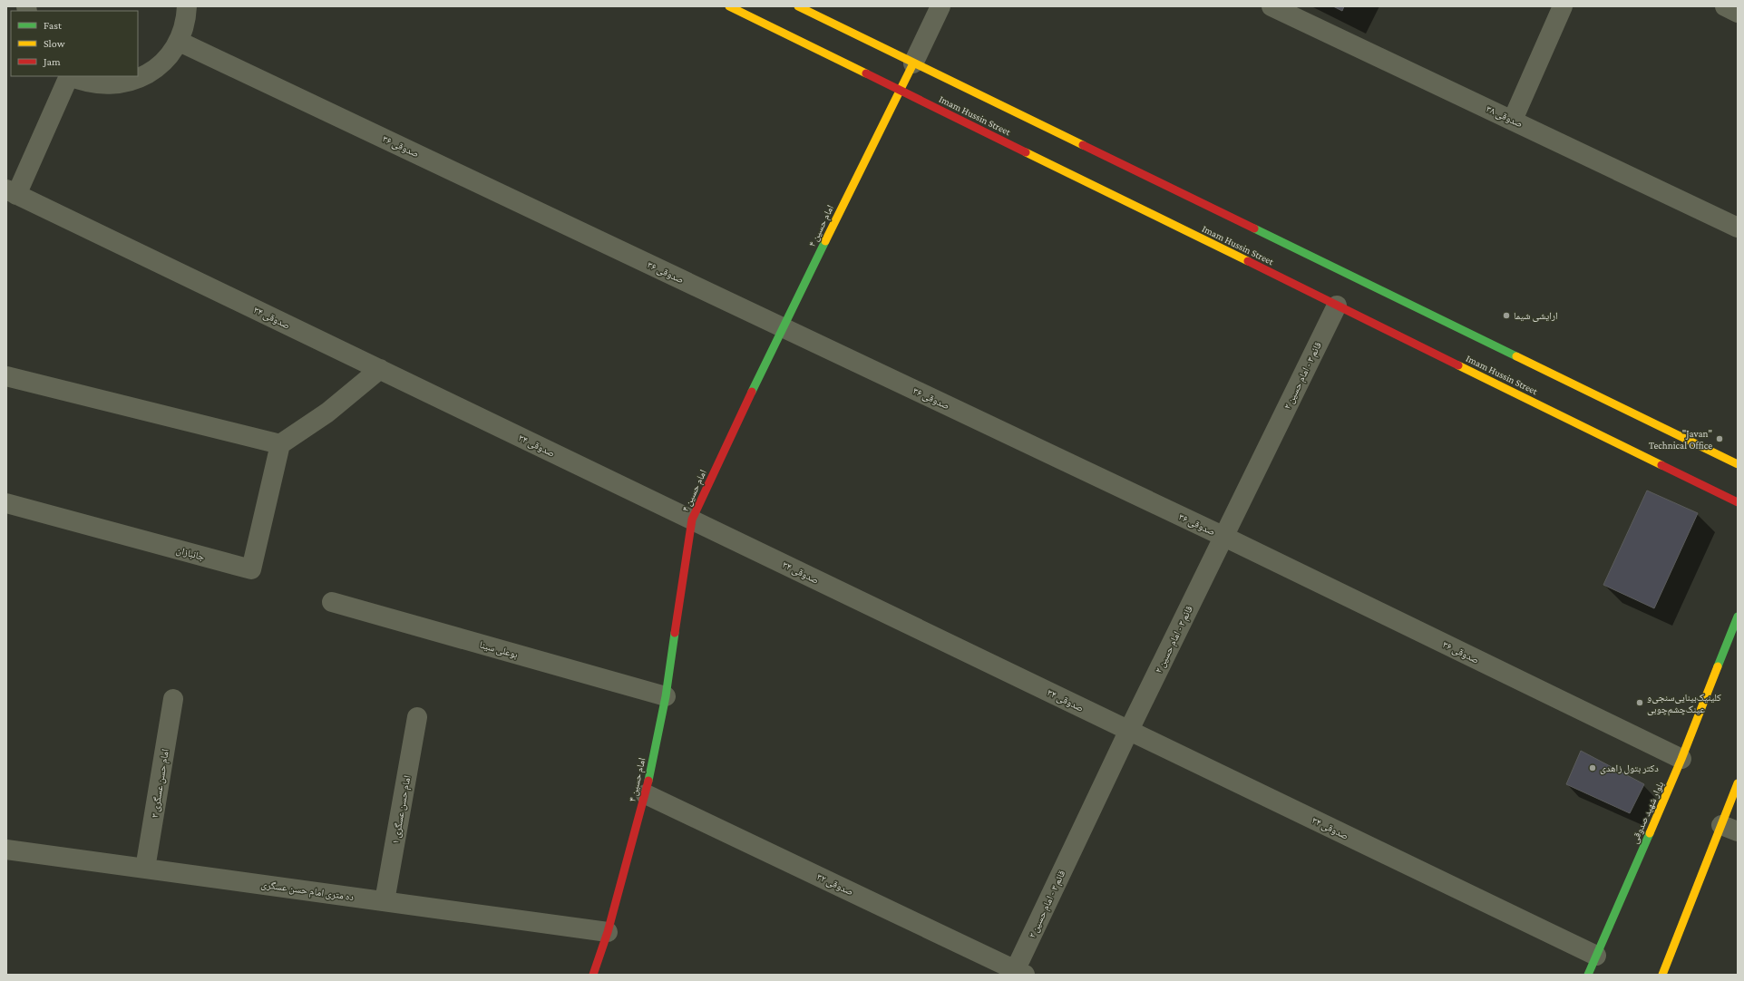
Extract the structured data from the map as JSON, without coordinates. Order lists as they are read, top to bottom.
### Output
{
  "streets": {
    "main road": ["Imam Hussin Street", "امام حسین ۴", "بلوار شهید صدوقی"],
    "street": [
      "صدوقی ۳۸",
      "صدوقی ۳۶",
      "صدوقی ۳۴",
      "قائم ۳ - امام حسین ۲",
      "جانبازان",
      "بوعلی سینا",
      "امام حسن عسگری ۳",
      "امام حسن عسگری ۱",
      "صدوقی ۳۲",
      "ده متری امام حسن عسگری"
    ]
  },
  "crossings": [
    ["Imam Hussin Street", "امام حسین ۴"],
    ["Imam Hussin Street", "قائم ۳ - امام حسین ۲"],
    ["صدوقی ۳۶", "امام حسین ۴"],
    ["صدوقی ۳۶", "قائم ۳ - امام حسین ۲"],
    ["صدوقی ۳۶", "بلوار شهید صدوقی"],
    ["امام حسین ۴", "صدوقی ۳۴"],
    ["امام حسین ۴", "بوعلی سینا"],
    ["امام حسین ۴", "صدوقی ۳۲"],
    ["امام حسین ۴", "ده متری امام حسن عسگری"],
    ["صدوقی ۳۴", "قائم ۳ - امام حسین ۲"],
    ["صدوقی ۳۴", "بلوار شهید صدوقی"],
    ["قائم ۳ - امام حسین ۲", "صدوقی ۳۲"],
    ["امام حسن عسگری ۳", "ده متری امام حسن عسگری"],
    ["امام حسن عسگری ۱", "ده متری امام حسن عسگری"]
  ],
  "places": [
    "ارایشی شیما",
    "\"Javan\" Technical Office",
    "کلینیک‌بینایی‌سنجی‌و ‌عینک‌چشم‌چوبی",
    "دکتر بتول زاهدی"
  ],
  "legend": ["Fast", "Slow", "Jam"]
}
